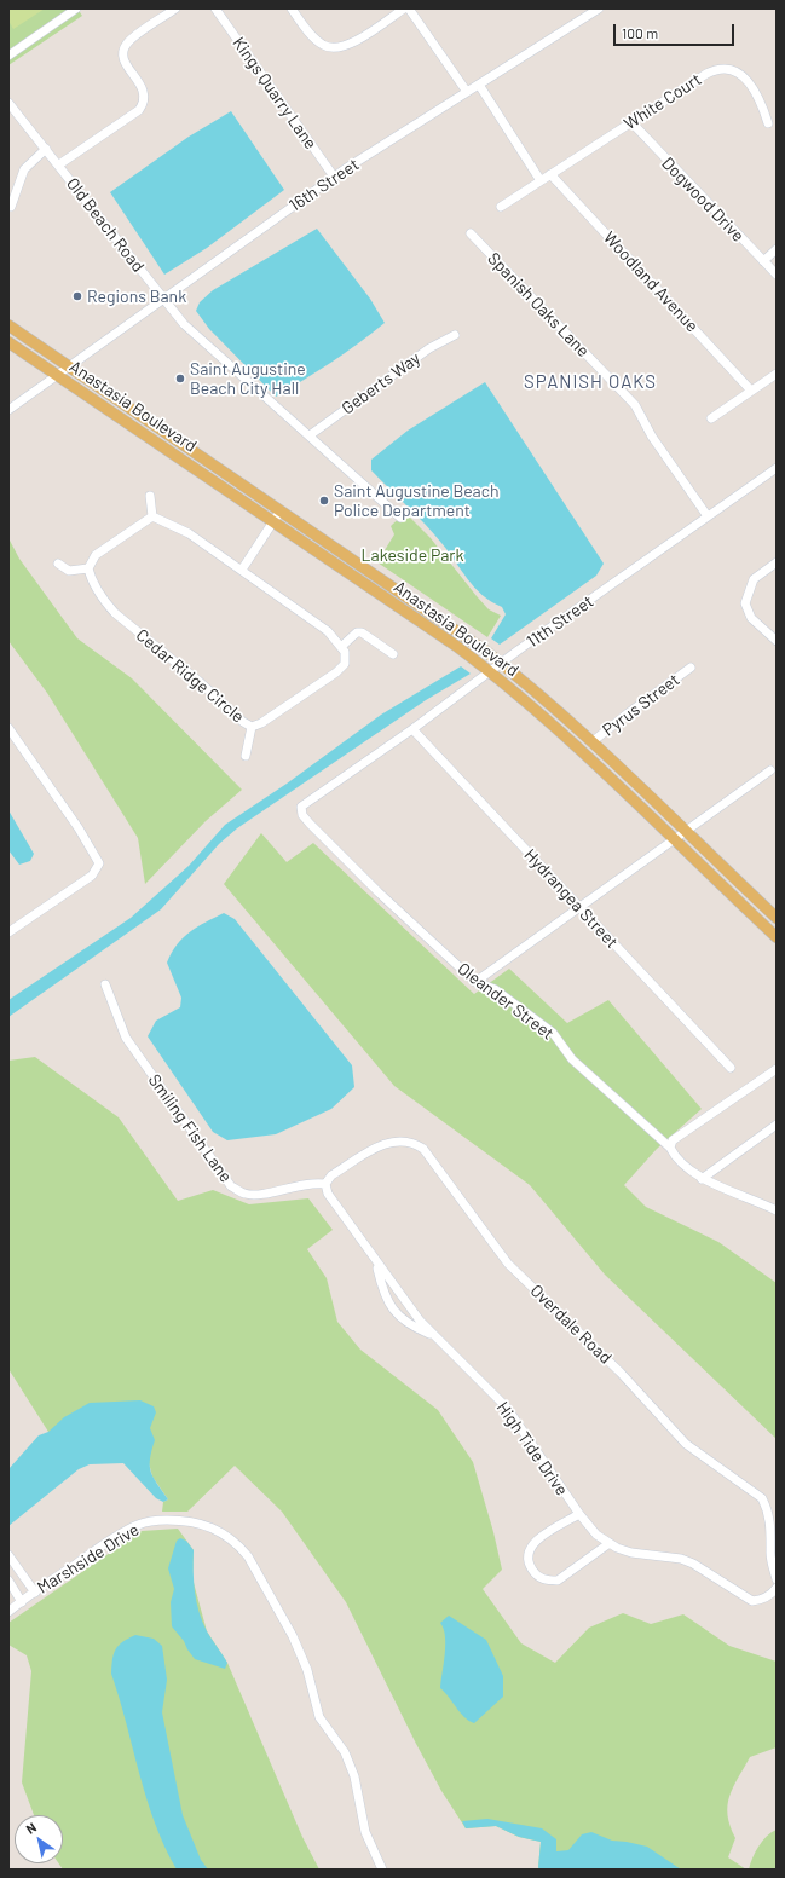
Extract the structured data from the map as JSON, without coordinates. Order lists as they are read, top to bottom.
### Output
{
  "streets": {
    "main road": ["Anastasia Boulevard"],
    "street": [
      "Kings Quarry Lane",
      "White Court",
      "16th Street",
      "Dogwood Drive",
      "Old Beach Road",
      "Woodland Avenue",
      "Spanish Oaks Lane",
      "Geberts Way",
      "11th Street",
      "Cedar Ridge Circle",
      "Pyrus Street",
      "Hydrangea Street",
      "Oleander Street",
      "Smiling Fish Lane",
      "Overdale Road",
      "High Tide Drive",
      "Marshside Drive"
    ]
  },
  "crossings": [
    ["Kings Quarry Lane", "16th Street"],
    ["White Court", "Dogwood Drive"],
    ["White Court", "Woodland Avenue"],
    ["16th Street", "Old Beach Road"],
    ["16th Street", "Anastasia Boulevard"],
    ["Old Beach Road", "Geberts Way"],
    ["Spanish Oaks Lane", "11th Street"],
    ["Anastasia Boulevard", "11th Street"],
    ["Anastasia Boulevard", "Pyrus Street"],
    ["11th Street", "Hydrangea Street"],
    ["11th Street", "Oleander Street"],
    ["Smiling Fish Lane", "Overdale Road"],
    ["Smiling Fish Lane", "High Tide Drive"],
    ["Overdale Road", "High Tide Drive"]
  ],
  "districts": ["SPANISH OAKS"],
  "parks": ["Lakeside Park"],
  "places": ["Regions Bank", "Saint Augustine Beach City Hall", "Saint Augustine Beach Police Department"],
  "scale_bar": "100 m",
  "north": "top left"
}
